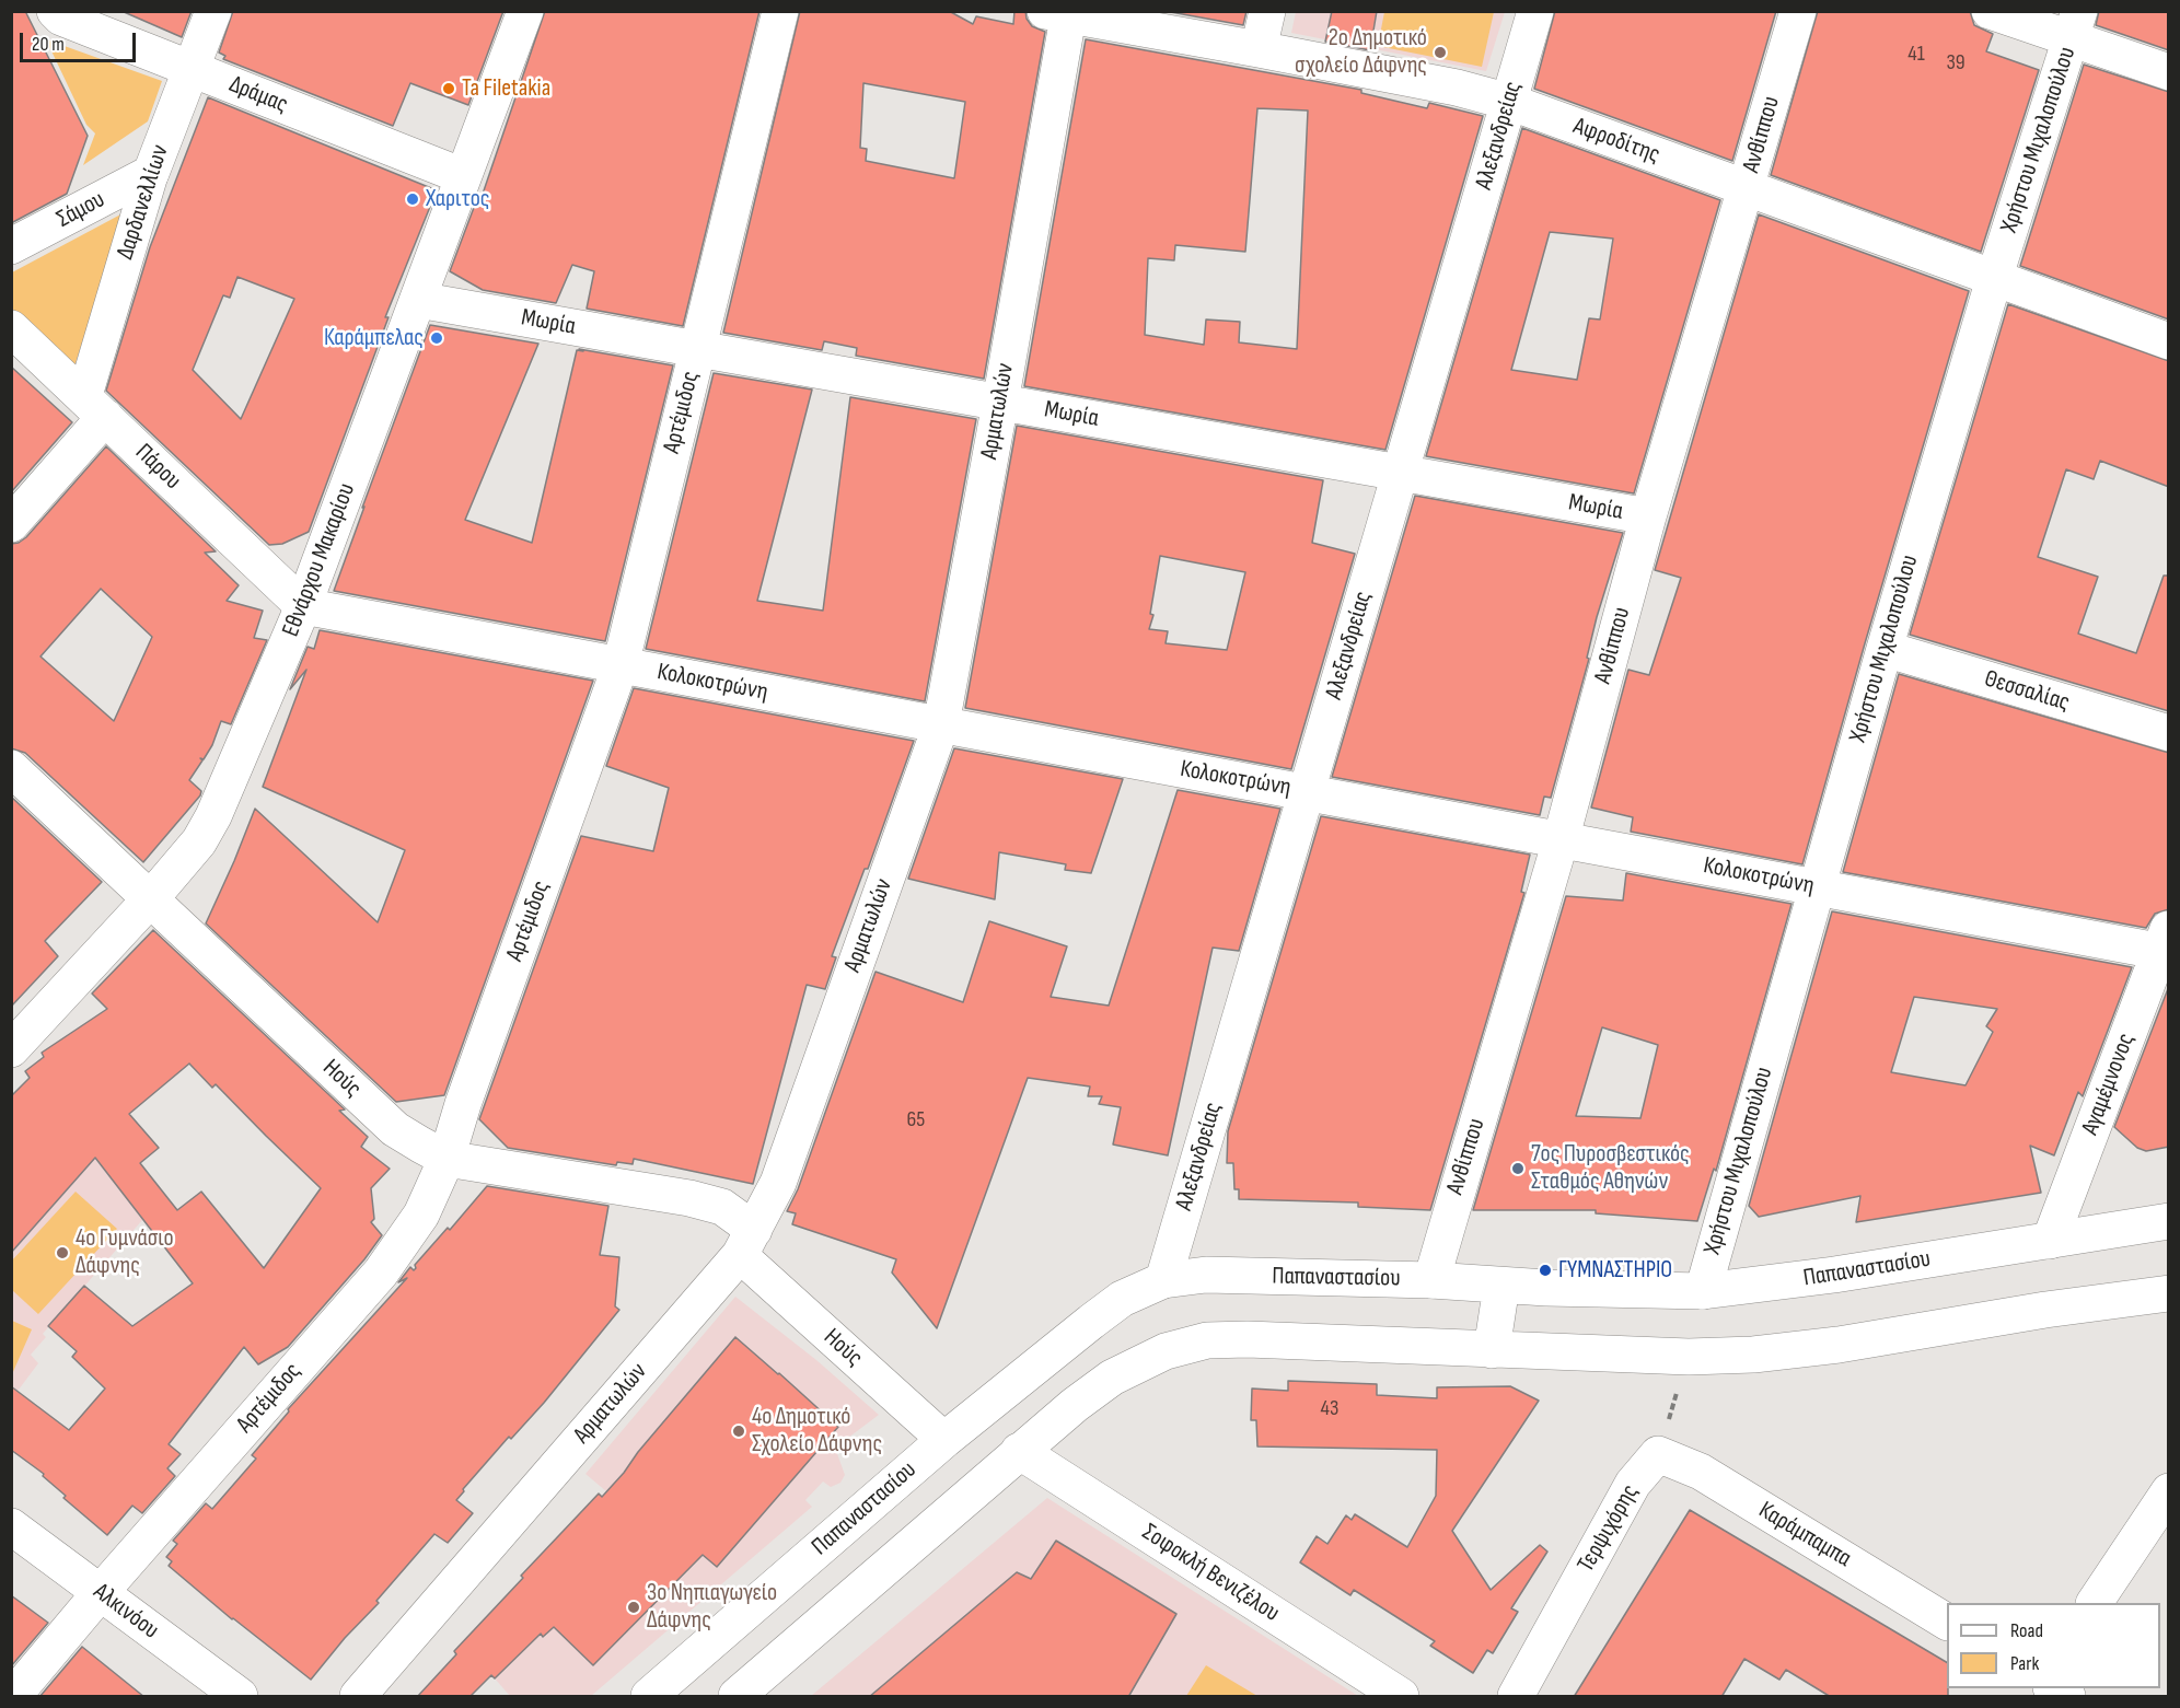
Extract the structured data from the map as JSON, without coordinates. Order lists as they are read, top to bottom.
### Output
{
  "streets": {
    "street": [
      "Δράμας",
      "Ανθίππου",
      "Αλεξανδρείας",
      "Χρήστου Μιχαλοπούλου",
      "Αφροδίτης",
      "Δαρδανελλίων",
      "Σάμου",
      "Μωρία",
      "Αρματωλών",
      "Αρτέμιδος",
      "Πάρου",
      "Εθνάρχου Μακαρίου",
      "Κολοκοτρώνη",
      "Θεσσαλίας",
      "Ηούς",
      "Αγαμέμνονος",
      "Παπαναστασίου",
      "Τερψιχόρης",
      "Καράμπαμπα",
      "Σοφοκλή Βενιζέλου",
      "Αλκινόου"
    ]
  },
  "crossings": [
    ["Δράμας", "Δαρδανελλίων"],
    ["Δράμας", "Εθνάρχου Μακαρίου"],
    ["Ανθίππου", "Αφροδίτης"],
    ["Ανθίππου", "Μωρία"],
    ["Ανθίππου", "Κολοκοτρώνη"],
    ["Ανθίππου", "Παπαναστασίου"],
    ["Αλεξανδρείας", "Αφροδίτης"],
    ["Αλεξανδρείας", "Μωρία"],
    ["Αλεξανδρείας", "Κολοκοτρώνη"],
    ["Αλεξανδρείας", "Παπαναστασίου"],
    ["Χρήστου Μιχαλοπούλου", "Αφροδίτης"],
    ["Χρήστου Μιχαλοπούλου", "Κολοκοτρώνη"],
    ["Χρήστου Μιχαλοπούλου", "Θεσσαλίας"],
    ["Χρήστου Μιχαλοπούλου", "Παπαναστασίου"],
    ["Αφροδίτης", "Αρματωλών"],
    ["Δαρδανελλίων", "Σάμου"],
    ["Δαρδανελλίων", "Πάρου"],
    ["Μωρία", "Αρματωλών"],
    ["Μωρία", "Αρτέμιδος"],
    ["Μωρία", "Εθνάρχου Μακαρίου"],
    ["Αρματωλών", "Κολοκοτρώνη"],
    ["Αρματωλών", "Ηούς"],
    ["Αρτέμιδος", "Κολοκοτρώνη"],
    ["Αρτέμιδος", "Ηούς"],
    ["Αρτέμιδος", "Αλκινόου"],
    ["Πάρου", "Εθνάρχου Μακαρίου"],
    ["Πάρου", "Κολοκοτρώνη"],
    ["Εθνάρχου Μακαρίου", "Κολοκοτρώνη"],
    ["Εθνάρχου Μακαρίου", "Ηούς"],
    ["Κολοκοτρώνη", "Αγαμέμνονος"],
    ["Ηούς", "Παπαναστασίου"],
    ["Αγαμέμνονος", "Παπαναστασίου"],
    ["Τερψιχόρης", "Καράμπαμπα"]
  ],
  "places": [
    "2ο Δημοτικό σχολείο Δάφνης",
    "Ta Filetakia",
    "Χαριτος",
    "Καράμπελας",
    "7ος Πυροσβεστικός Σταθμός Αθηνών",
    "4ο Γυμνάσιο Δάφνης",
    "ΓΥΜΝΑΣΤΗΡΙΟ",
    "4ο Δημοτικό Σχολείο Δάφνης",
    "3ο Νηπιαγωγείο Δάφνης"
  ],
  "house_numbers": [
    "41",
    "39",
    "65",
    "43"
  ],
  "legend": ["Road", "Park"],
  "scale_bar": "20 m"
}
